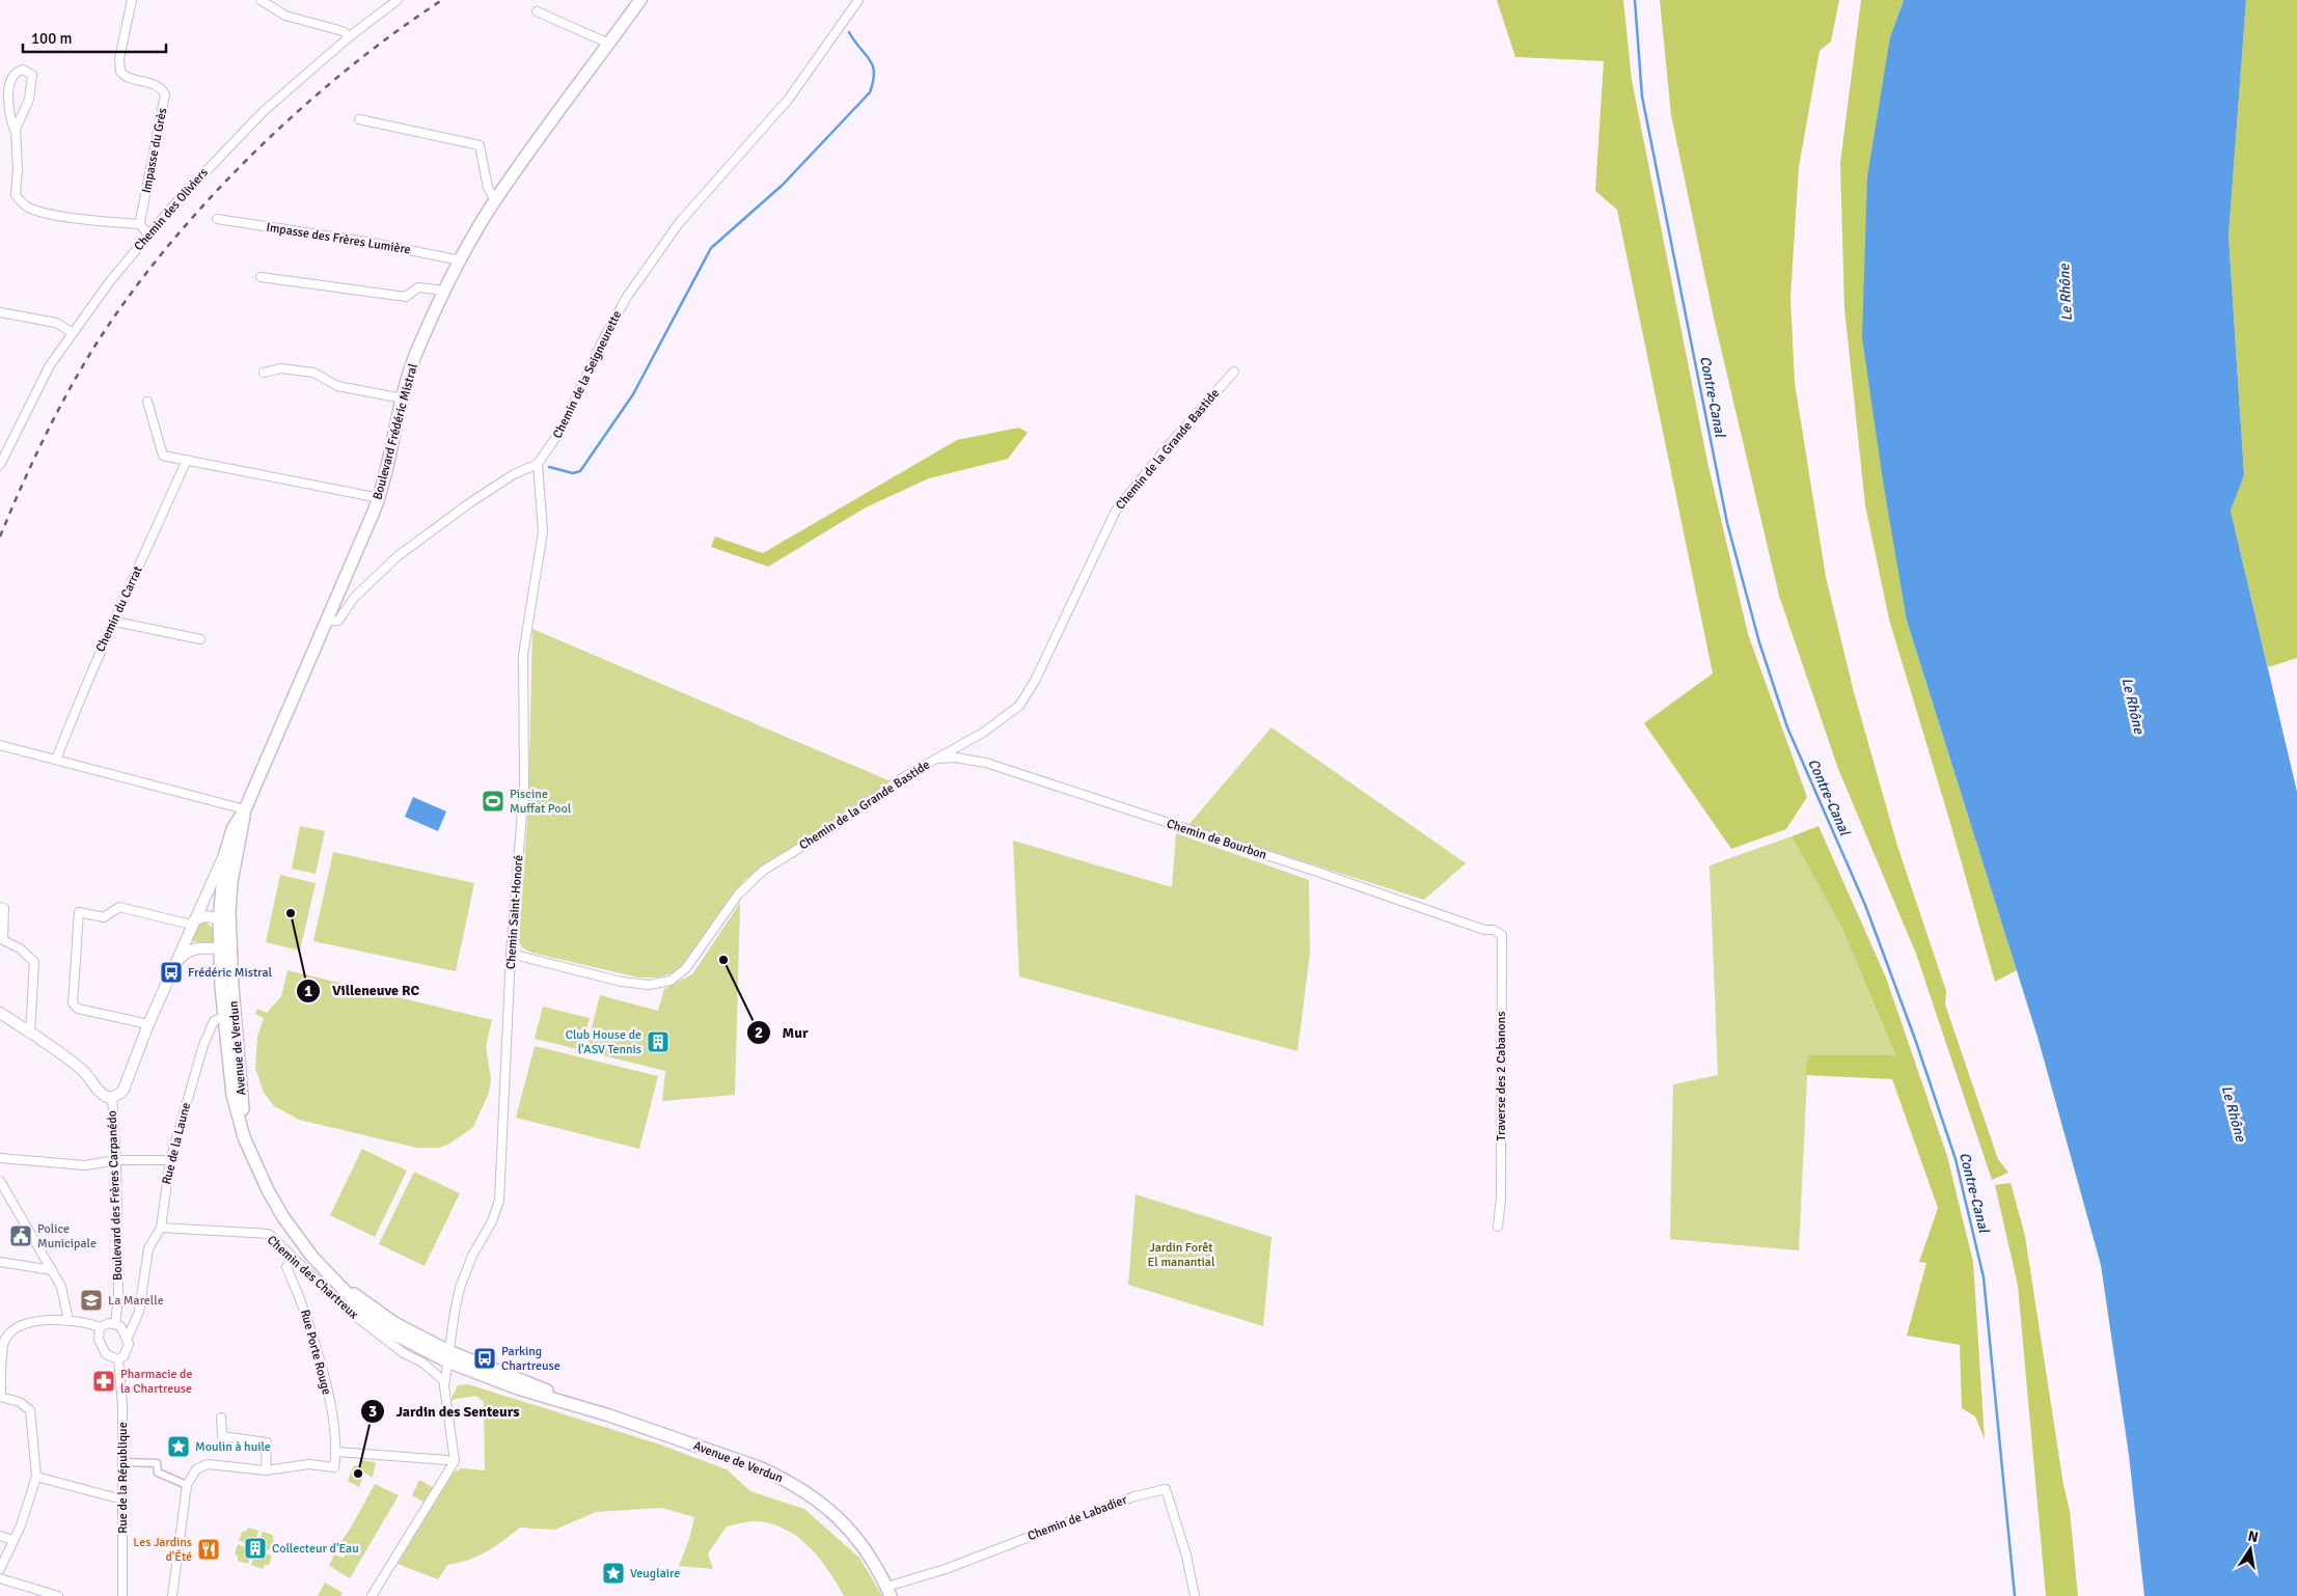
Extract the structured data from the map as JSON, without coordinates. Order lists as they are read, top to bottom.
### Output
{
  "streets": {
    "main road": ["Boulevard Frédéric Mistral", "Avenue de Verdun"],
    "street": [
      "Impasse du Grès",
      "Chemin des Oliviers",
      "Impasse des Frères Lumière",
      "Chemin de la Seigneurette",
      "Chemin de la Grande Bastide",
      "Chemin du Carrat",
      "Chemin de Bourbon",
      "Chemin Saint-Honoré",
      "Traverse des 2 Cabanons",
      "Rue de la Laune",
      "Boulevard des Frères Carpanédo",
      "Chemin des Chartreux",
      "Rue Porte Rouge",
      "Rue de la République",
      "Chemin de Labadier"
    ]
  },
  "crossings": [
    ["Impasse des Frères Lumière", "Boulevard Frédéric Mistral"],
    ["Chemin de la Seigneurette", "Chemin Saint-Honoré"],
    ["Boulevard Frédéric Mistral", "Avenue de Verdun"],
    ["Boulevard Frédéric Mistral", "Boulevard des Frères Carpanédo"],
    ["Chemin de la Grande Bastide", "Chemin de Bourbon"],
    ["Chemin de la Grande Bastide", "Chemin Saint-Honoré"],
    ["Chemin de Bourbon", "Traverse des 2 Cabanons"],
    ["Chemin Saint-Honoré", "Avenue de Verdun"],
    ["Avenue de Verdun", "Rue de la Laune"],
    ["Avenue de Verdun", "Chemin de Labadier"],
    ["Rue de la Laune", "Boulevard des Frères Carpanédo"],
    ["Rue de la Laune", "Chemin des Chartreux"],
    ["Rue de la Laune", "Rue de la République"],
    ["Boulevard des Frères Carpanédo", "Rue de la République"],
    ["Chemin des Chartreux", "Rue Porte Rouge"]
  ],
  "water": ["Le Rhône", "Contre-Canal"],
  "parks": ["Jardin Forêt El manantial"],
  "places": {
    "sports": ["Piscine Muffat Pool"],
    "other": ["Villeneuve RC", "Mur", "Jardin des Senteurs"],
    "bus stop": ["Frédéric Mistral", "Parking Chartreuse"],
    "building": ["Club House de l'ASV Tennis", "Collecteur d'Eau"],
    "public building": ["Police Municipale"],
    "school or university": ["La Marelle"],
    "pharmacy": ["Pharmacie de la Chartreuse"],
    "place": ["Moulin à huile", "Veuglaire"],
    "restaurant": ["Les Jardins d'Été"]
  },
  "scale_bar": "100 m",
  "north": "top"
}
